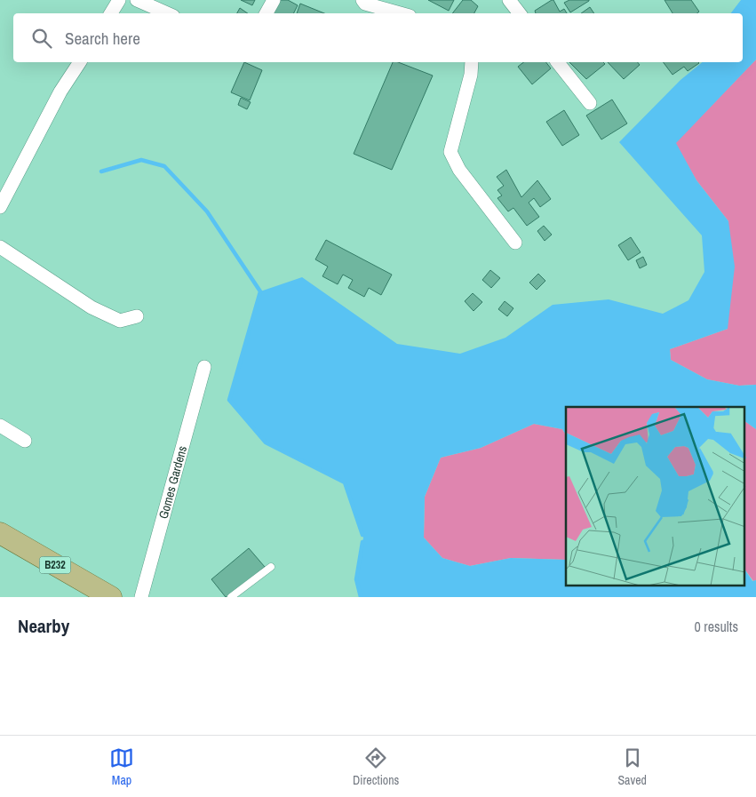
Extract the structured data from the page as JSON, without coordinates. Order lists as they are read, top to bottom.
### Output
{
  "streets": {
    "main road": ["B232"],
    "street": ["Gomes Gardens"]
  },
  "page": {
    "search": "Search here",
    "heading": ["Nearby", "0 results"],
    "nav": ["Map", "Directions", "Saved"]
  }
}
